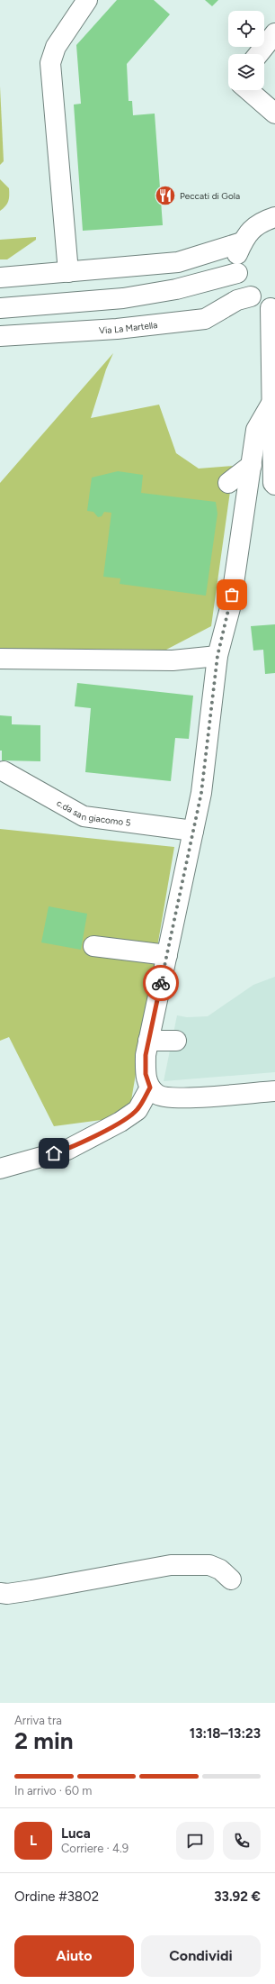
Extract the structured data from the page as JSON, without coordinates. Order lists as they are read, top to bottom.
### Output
{
  "streets": {
    "street": ["Via La Martella", "c.da san giacomo 5"]
  },
  "places": {
    "restaurant": ["Peccati di Gola"]
  },
  "page": {
    "heading": ["2 min", "Arriva tra", "13:18–13:23"],
    "panel": [
      "Luca",
      "Corriere · 4.9",
      "Ordine #3802",
      "33.92 €"
    ],
    "bar": "In arrivo · 60 m",
    "round": "L",
    "buttons": ["Aiuto", "Condividi"]
  }
}
